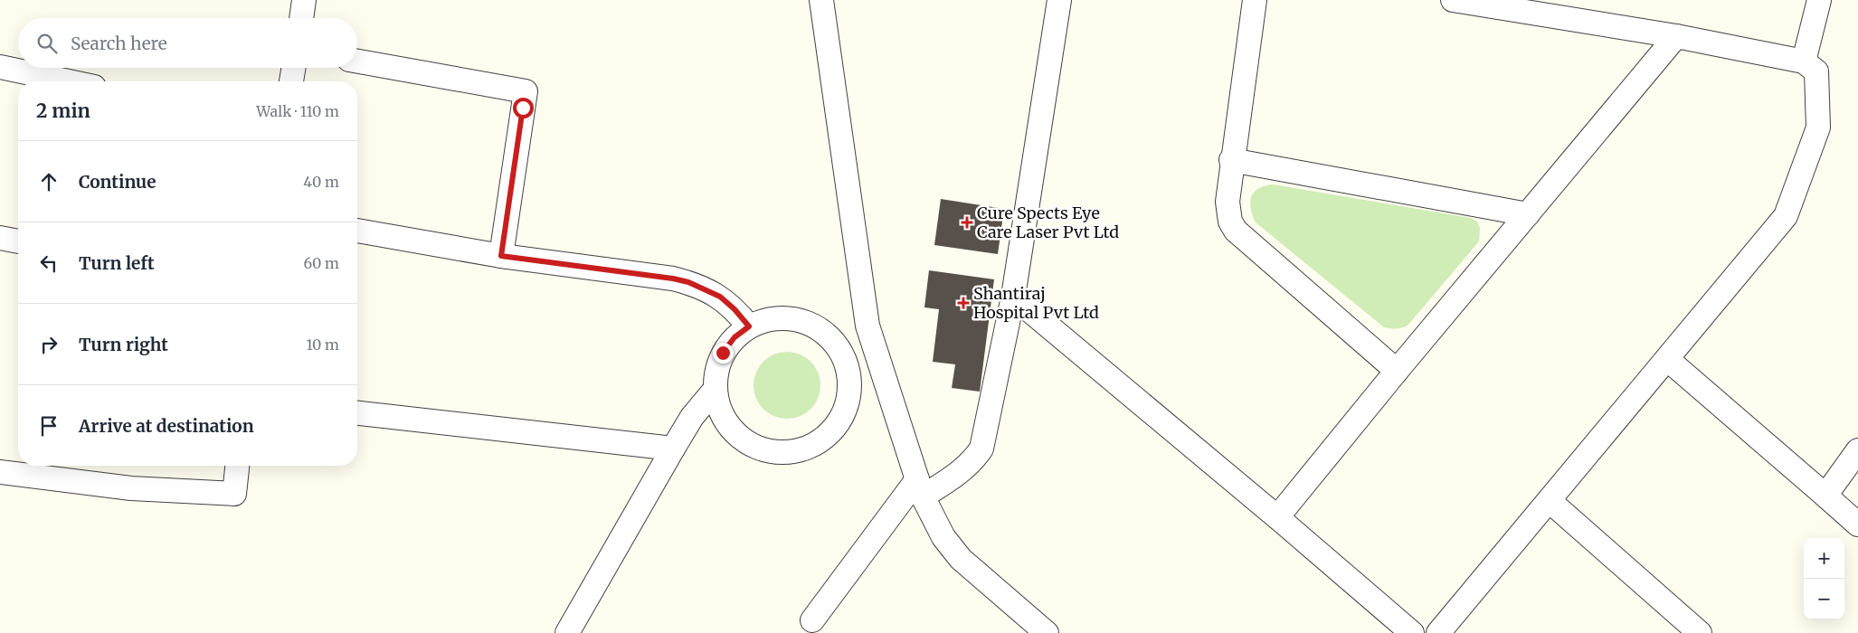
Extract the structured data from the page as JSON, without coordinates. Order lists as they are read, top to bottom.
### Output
{
  "places": {
    "health": ["Cure Spects Eye Care Laser Pvt Ltd", "Shantiraj Hospital Pvt Ltd"]
  },
  "page": {
    "search": "Search here",
    "heading": ["2 min", "Walk · 110 m"],
    "list": [
      ["Continue", "40 m"],
      ["Turn left", "60 m"],
      ["Turn right", "10 m"],
      "Arrive at destination"
    ],
    "map_buttons": ["+", "−"]
  }
}
